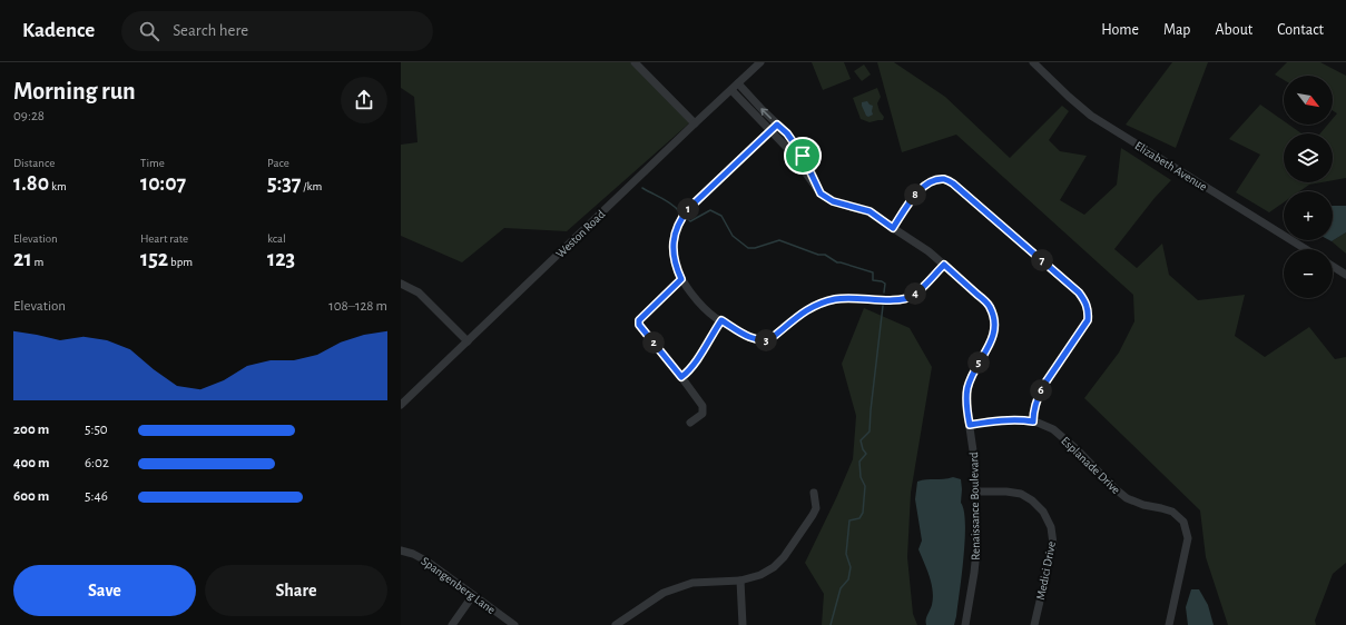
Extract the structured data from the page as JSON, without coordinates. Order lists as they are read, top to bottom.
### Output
{
  "streets": {
    "street": [
      "Elizabeth Avenue",
      "Weston Road",
      "Esplanade Drive",
      "Renaissance Boulevard",
      "Medici Drive",
      "Spangenberg Lane"
    ]
  },
  "crossings": [
    ["Weston Road", "Renaissance Boulevard"],
    ["Esplanade Drive", "Renaissance Boulevard"],
    ["Renaissance Boulevard", "Medici Drive"]
  ],
  "north": "bottom right",
  "page": {
    "header": "Kadence",
    "search": "Search here",
    "nav": [
      "Home",
      "Map",
      "About",
      "Contact"
    ],
    "heading": ["Morning run", "09:28"],
    "map_buttons": ["+", "−"],
    "stats": [
      ["Distance", "1.80 km"],
      ["Time", "10:07"],
      ["Pace", "5:37 /km"],
      ["Elevation", "21 m"],
      ["Heart rate", "152 bpm"],
      ["kcal", "123"]
    ],
    "pins": [
      "8",
      "1",
      "7",
      "4",
      "3",
      "2",
      "5",
      "6"
    ],
    "chart": ["Elevation", "108–128 m"],
    "list": [
      {
        "name": "200 m",
        "note": "5:50"
      },
      {
        "name": "400 m",
        "note": "6:02"
      },
      {
        "name": "600 m",
        "note": "5:46"
      }
    ],
    "buttons": ["Save", "Share"]
  }
}
